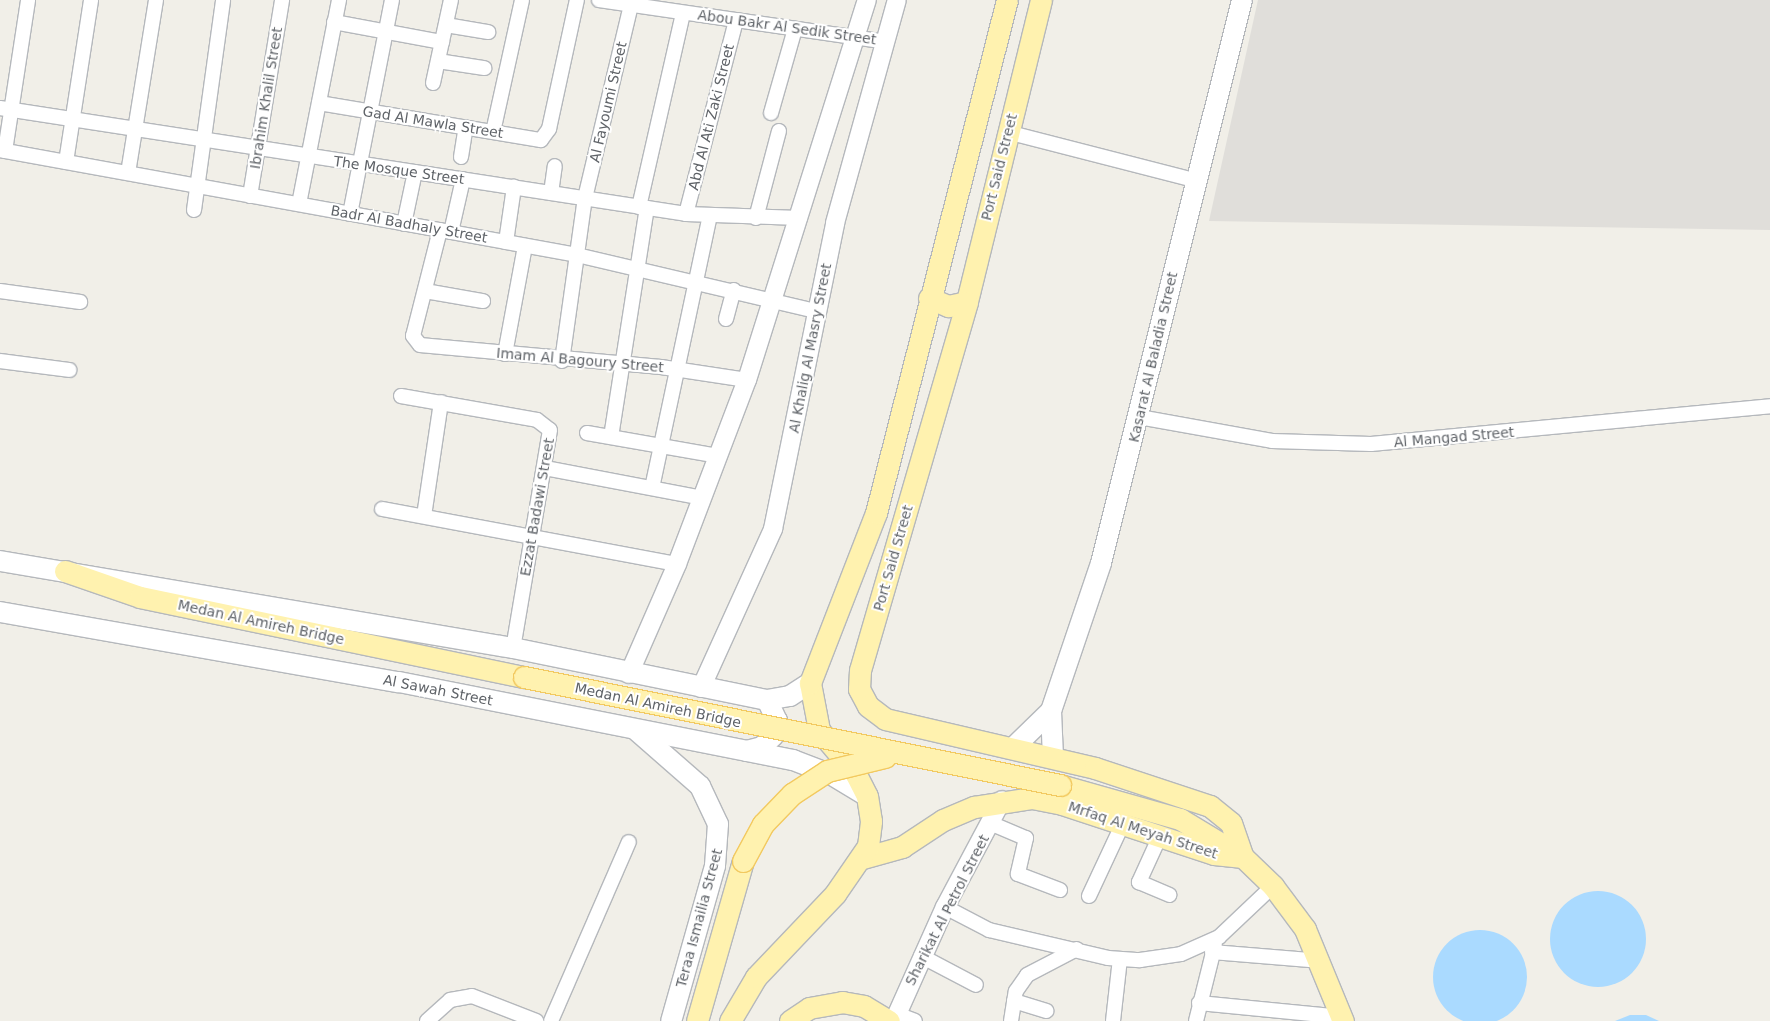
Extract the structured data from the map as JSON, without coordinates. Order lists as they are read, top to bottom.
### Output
{
  "streets": {
    "main road": [
      "Port Said Street",
      "Kasarat Al Baladia Street",
      "Medan Al Amireh Bridge",
      "Al Sawah Street",
      "Mrfaq Al Meyah Street",
      "Teraa Ismailia Street"
    ],
    "street": [
      "Abou Bakr Al Sedik Street",
      "Ibrahim Khalil Street",
      "Al Fayoumi Street",
      "Abd Al Ati Zaki Street",
      "Gad Al Mawla Street",
      "The Mosque Street",
      "Badr Al Badhaly Street",
      "Al Khalig Al Masry Street",
      "Imam Al Bagoury Street",
      "Al Mangad Street",
      "Ezzat Badawi Street",
      "Sharikat Al Petrol Street"
    ]
  },
  "crossings": [
    ["Abou Bakr Al Sedik Street", "Al Fayoumi Street"],
    ["Abou Bakr Al Sedik Street", "Abd Al Ati Zaki Street"],
    ["Abou Bakr Al Sedik Street", "Al Khalig Al Masry Street"],
    ["Ibrahim Khalil Street", "The Mosque Street"],
    ["Ibrahim Khalil Street", "Badr Al Badhaly Street"],
    ["Al Fayoumi Street", "The Mosque Street"],
    ["Al Fayoumi Street", "Badr Al Badhaly Street"],
    ["Al Fayoumi Street", "Imam Al Bagoury Street"],
    ["Abd Al Ati Zaki Street", "The Mosque Street"],
    ["Port Said Street", "Kasarat Al Baladia Street"],
    ["Port Said Street", "Medan Al Amireh Bridge"],
    ["Port Said Street", "Mrfaq Al Meyah Street"],
    ["Badr Al Badhaly Street", "Al Khalig Al Masry Street"],
    ["Kasarat Al Baladia Street", "Al Mangad Street"],
    ["Medan Al Amireh Bridge", "Mrfaq Al Meyah Street"],
    ["Al Sawah Street", "Teraa Ismailia Street"],
    ["Mrfaq Al Meyah Street", "Sharikat Al Petrol Street"]
  ]
}
